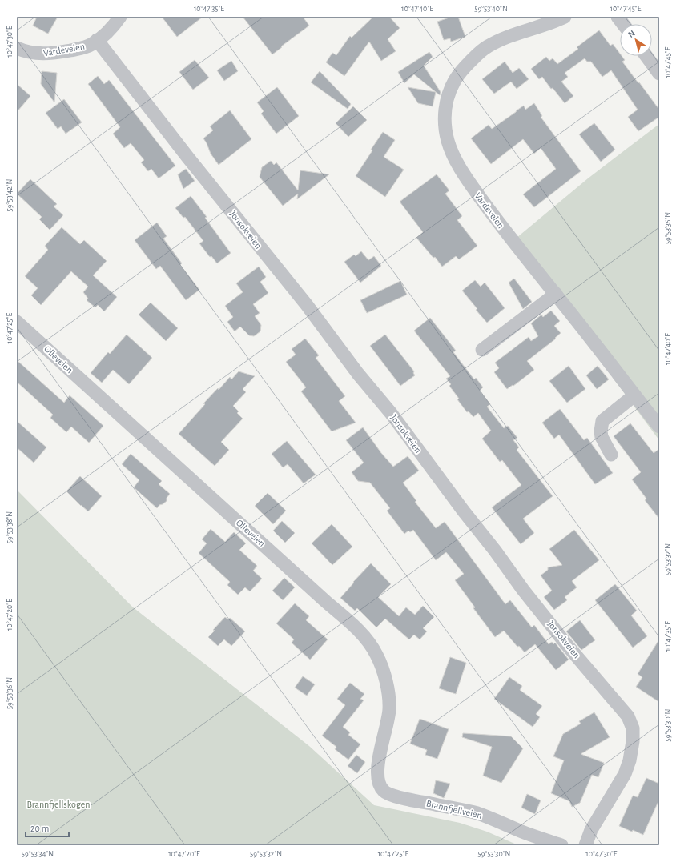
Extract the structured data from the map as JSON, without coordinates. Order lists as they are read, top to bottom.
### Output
{
  "streets": {
    "street": [
      "Vardeveien",
      "Jonsokveien",
      "Olleveien",
      "Brannfjellveien"
    ]
  },
  "crossings": [
    ["Vardeveien", "Jonsokveien"],
    ["Olleveien", "Brannfjellveien"]
  ],
  "parks": ["Brannfjellskogen"],
  "scale_bar": "20 m",
  "north": "top left",
  "coordinates": [
    "10°47'35\"E",
    "10°47'40\"E",
    "59°53'40\"N",
    "10°47'45\"E",
    "10°47'30\"E",
    "59°53'42\"N",
    "59°53'36\"N",
    "10°47'25\"E",
    "59°53'38\"N",
    "59°53'32\"N",
    "10°47'20\"E",
    "59°53'30\"N",
    "59°53'34\"N"
  ]
}
